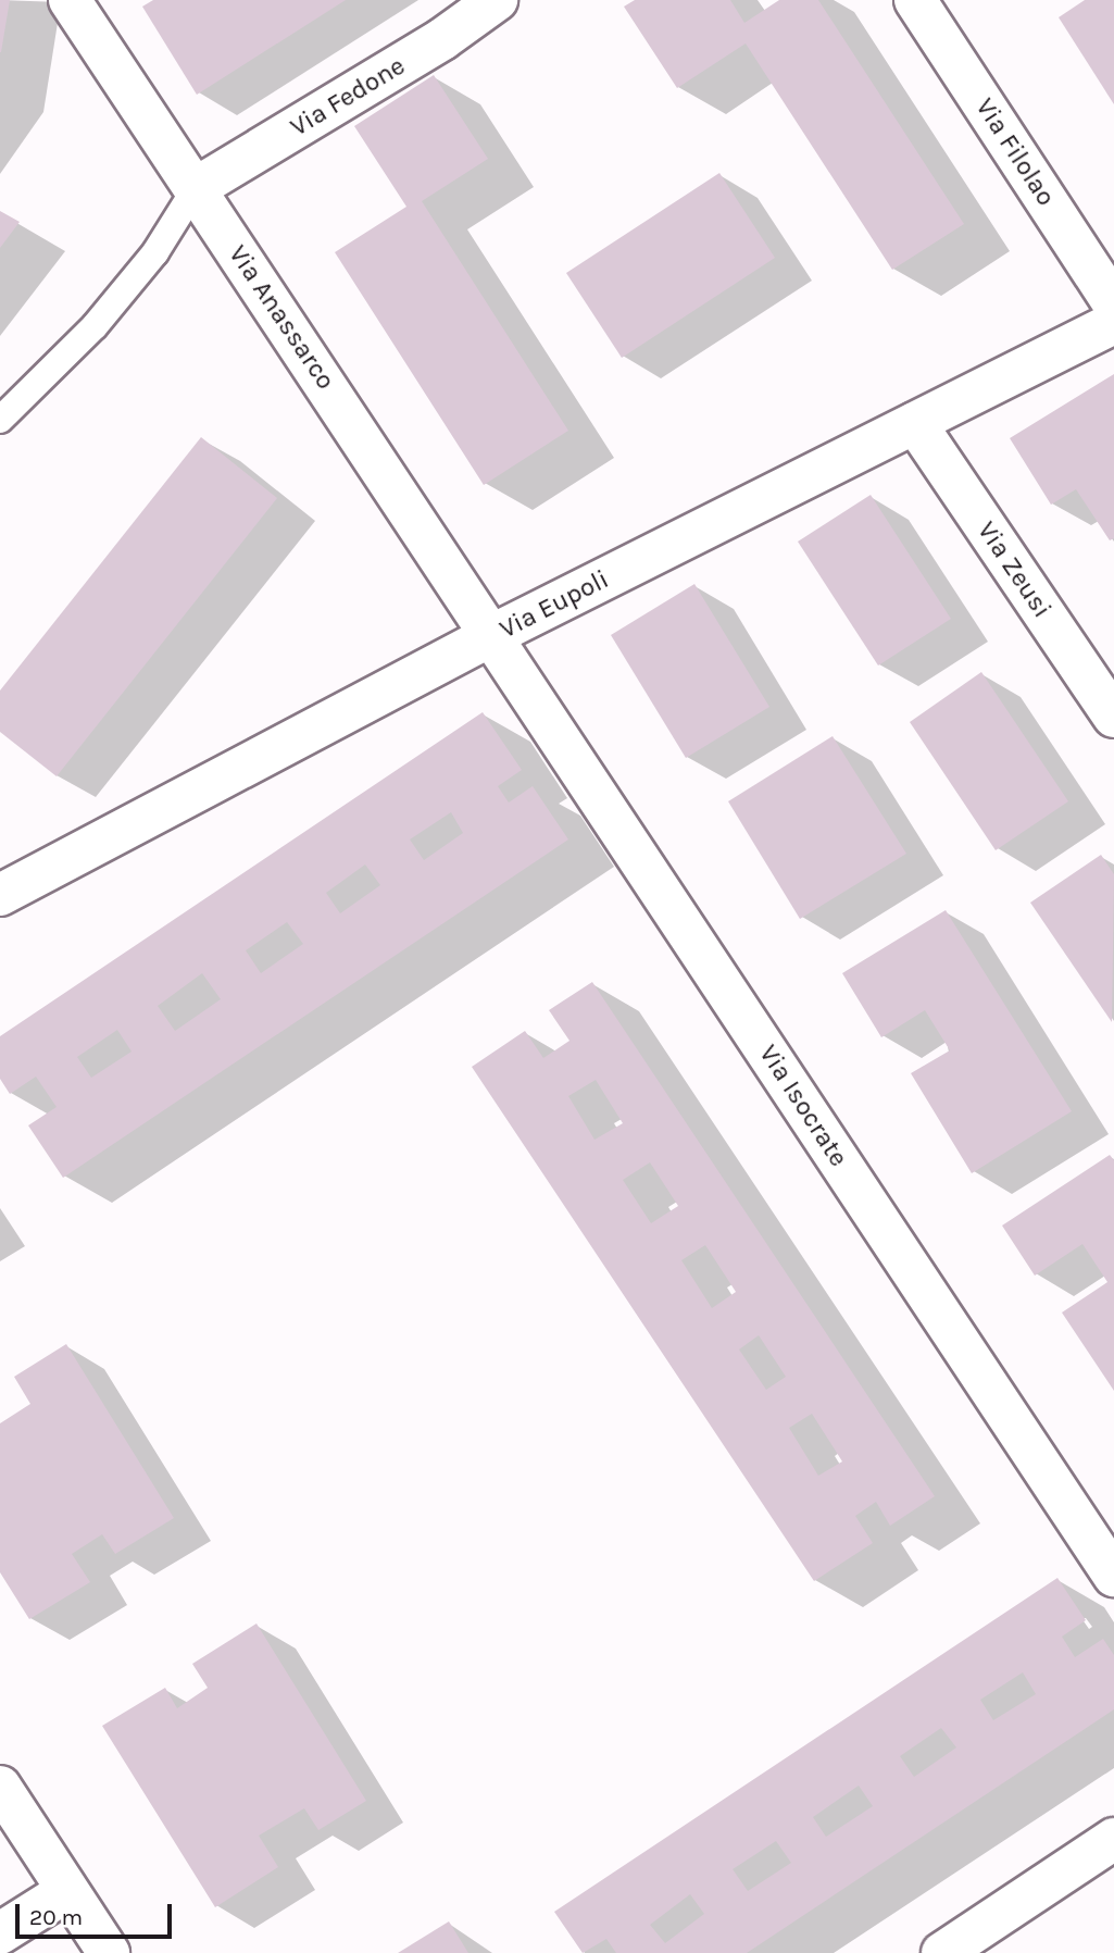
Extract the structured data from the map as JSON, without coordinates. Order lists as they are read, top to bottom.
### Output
{
  "streets": {
    "street": [
      "Via Fedone",
      "Via Filolao",
      "Via Anassarco",
      "Via Zeusi",
      "Via Eupoli",
      "Via Isocrate"
    ]
  },
  "crossings": [
    ["Via Fedone", "Via Anassarco"],
    ["Via Anassarco", "Via Eupoli"],
    ["Via Anassarco", "Via Isocrate"],
    ["Via Zeusi", "Via Eupoli"],
    ["Via Eupoli", "Via Isocrate"]
  ],
  "scale_bar": "20 m"
}
